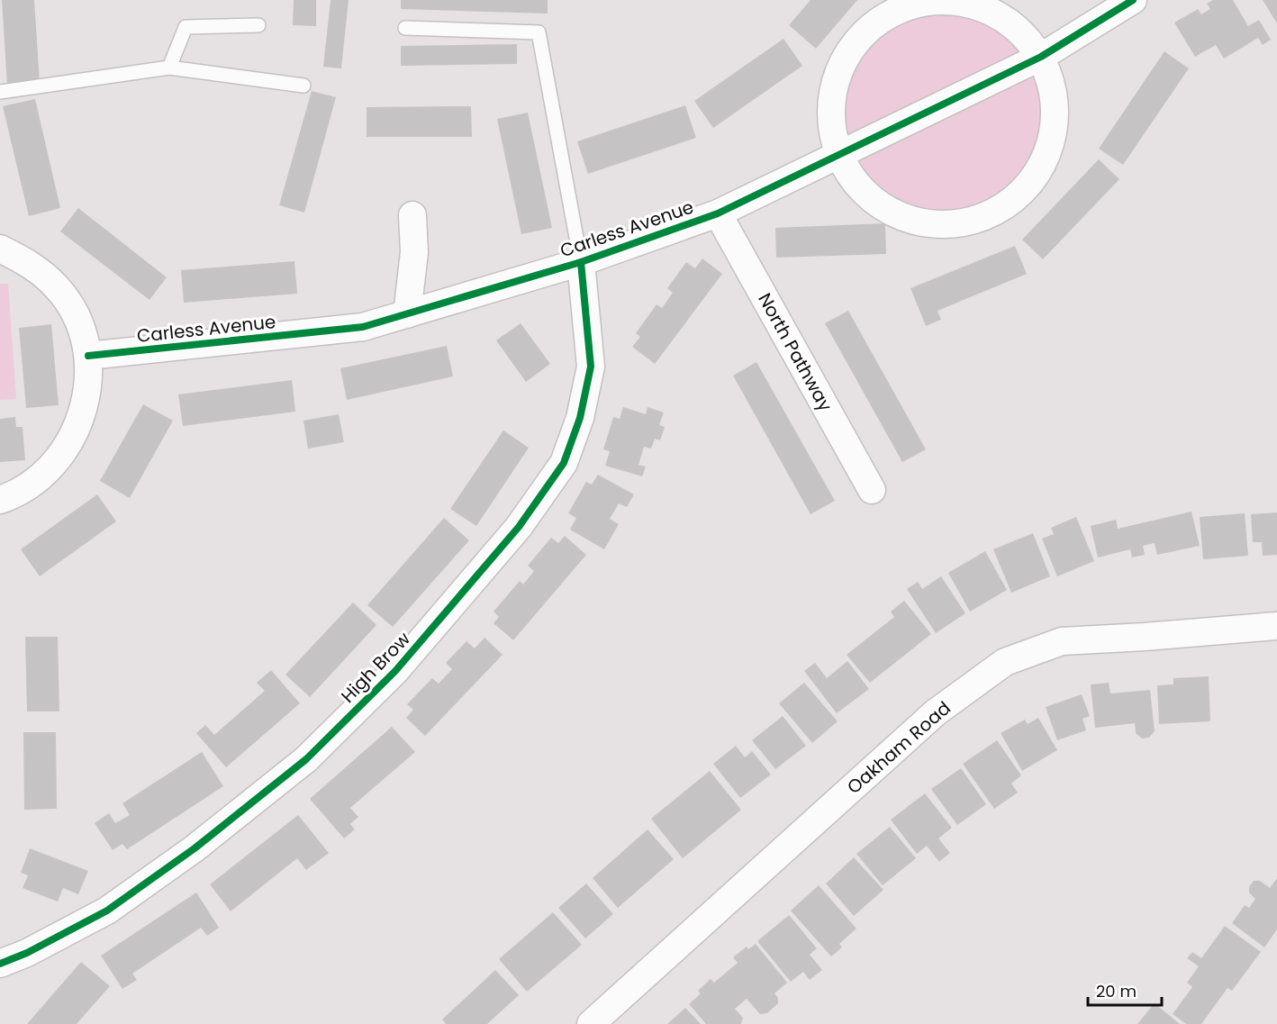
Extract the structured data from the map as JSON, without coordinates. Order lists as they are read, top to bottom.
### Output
{
  "streets": {
    "street": [
      "Carless Avenue",
      "North Pathway",
      "High Brow",
      "Oakham Road"
    ]
  },
  "crossings": [
    ["Carless Avenue", "North Pathway"],
    ["Carless Avenue", "High Brow"]
  ],
  "scale_bar": "20 m"
}
